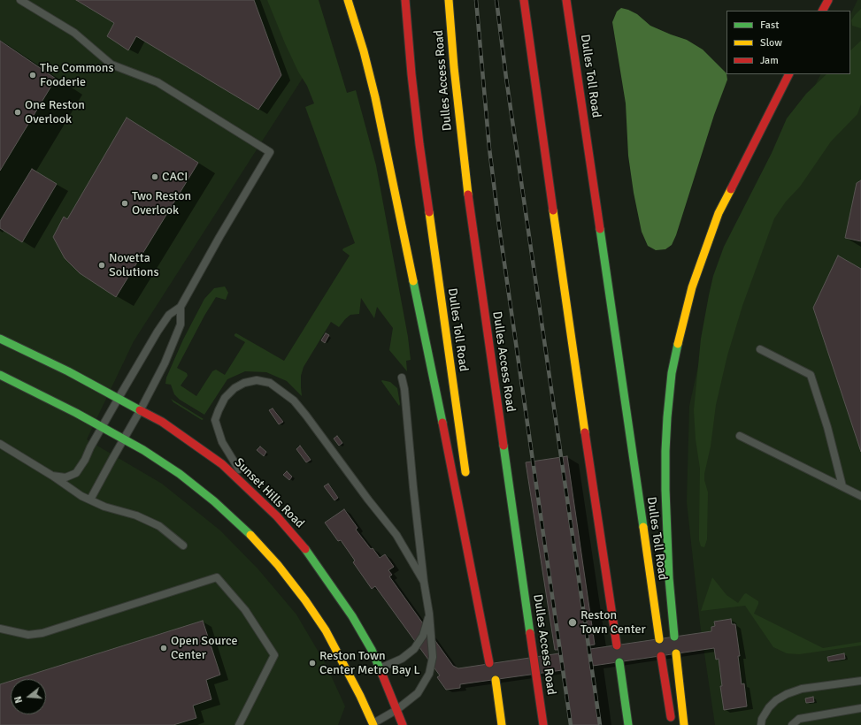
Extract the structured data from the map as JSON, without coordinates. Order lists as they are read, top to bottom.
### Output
{
  "streets": {
    "main road": ["Dulles Toll Road", "Dulles Access Road", "Sunset Hills Road"]
  },
  "places": [
    "The Commons Fooderie",
    "One Reston Overlook",
    "CACI",
    "Two Reston Overlook",
    "Novetta Solutions",
    "Reston Town Center",
    "Open Source Center",
    "Reston Town Center Metro Bay L"
  ],
  "legend": ["Fast", "Slow", "Jam"],
  "north": "left"
}
